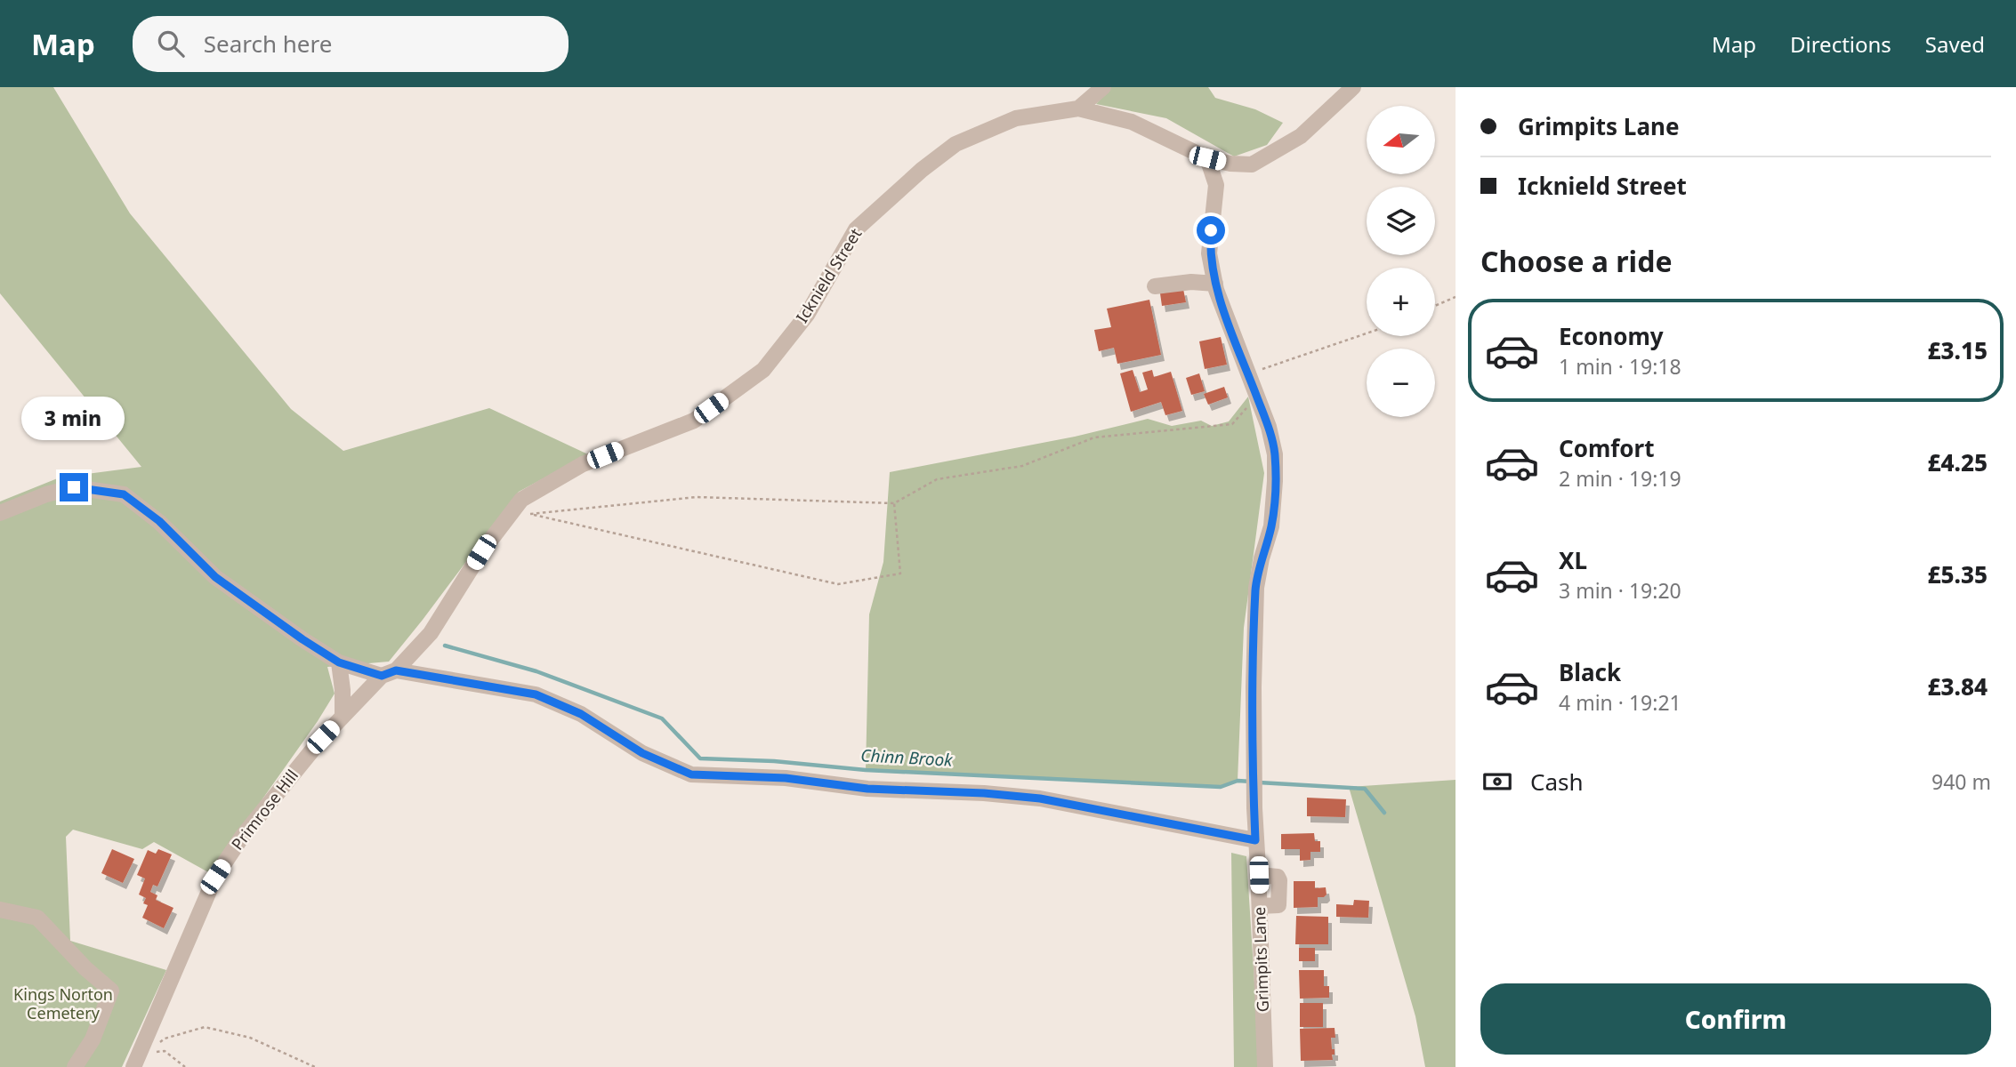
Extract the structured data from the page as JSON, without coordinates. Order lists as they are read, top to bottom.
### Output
{
  "streets": {
    "street": ["Icknield Street", "Primrose Hill", "Grimpits Lane"]
  },
  "crossings": [
    ["Icknield Street", "Primrose Hill"],
    ["Icknield Street", "Grimpits Lane"]
  ],
  "water": ["Chinn Brook"],
  "parks": ["Kings Norton Cemetery"],
  "north": "left",
  "page": {
    "header": "Map",
    "search": "Search here",
    "nav": ["Map", "Directions", "Saved"],
    "banner": ["Grimpits Lane", "Icknield Street"],
    "map_buttons": ["+", "−"],
    "heading": "Choose a ride",
    "list": [
      {
        "name": "Economy",
        "note": "1 min · 19:18",
        "value": "£3.15"
      },
      {
        "name": "Comfort",
        "note": "2 min · 19:19",
        "value": "£4.25"
      },
      {
        "name": "XL",
        "note": "3 min · 19:20",
        "value": "£5.35"
      },
      {
        "name": "Black",
        "note": "4 min · 19:21",
        "value": "£3.84"
      }
    ],
    "bubble": "3 min",
    "pay": ["Cash", "940 m"],
    "buttons": "Confirm"
  }
}
